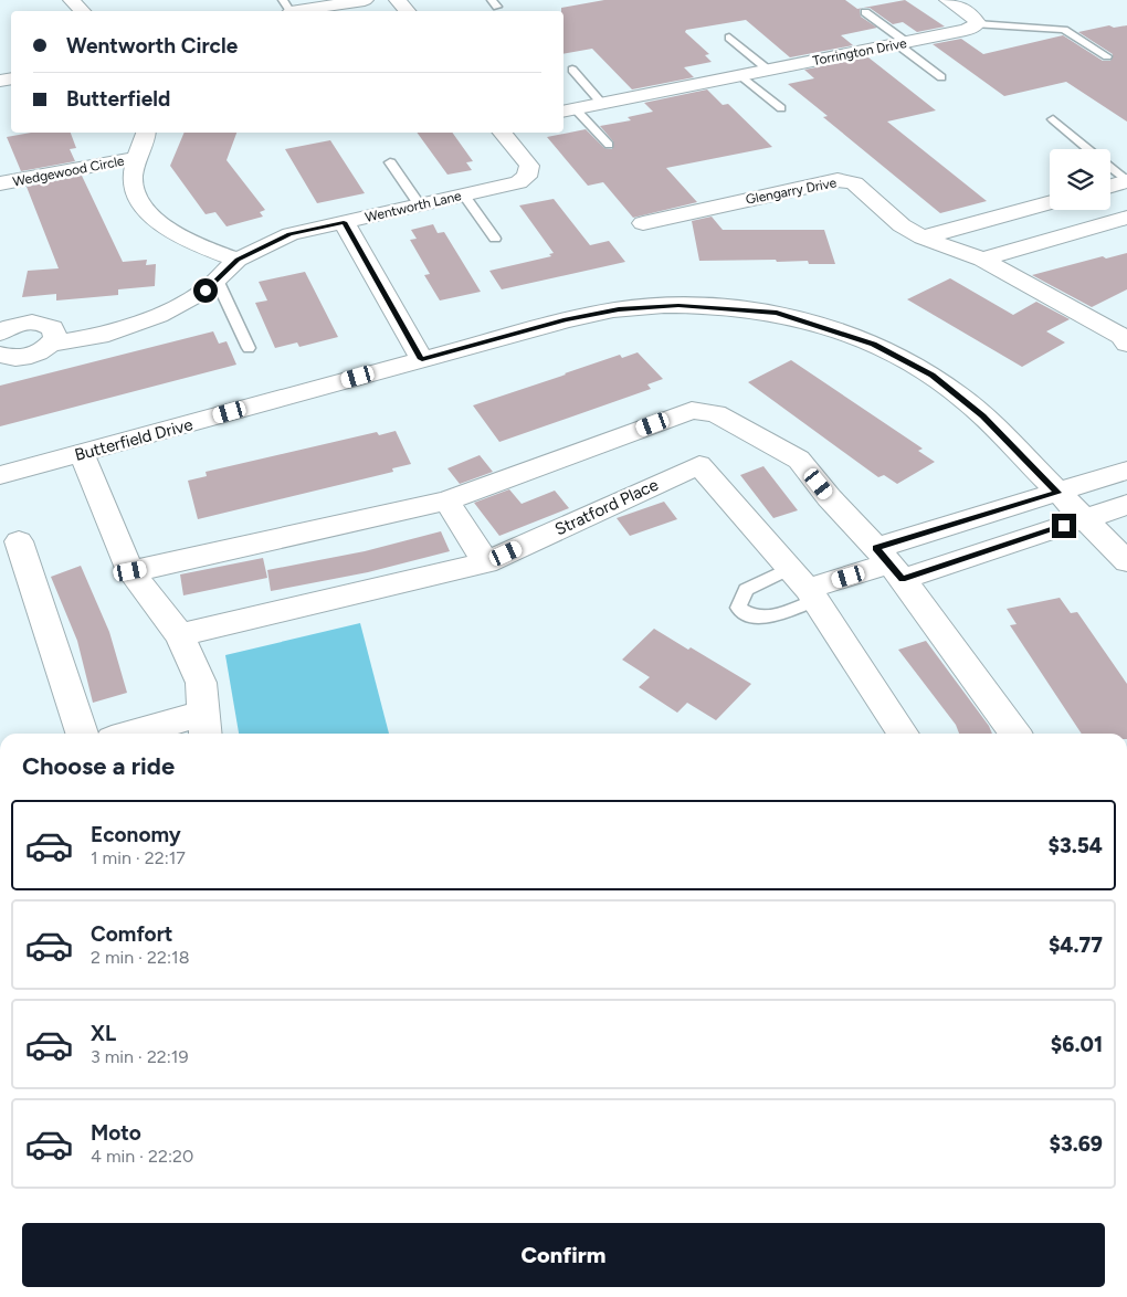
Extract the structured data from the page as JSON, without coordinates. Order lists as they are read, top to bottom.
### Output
{
  "streets": {
    "street": [
      "Torrington Drive",
      "Wedgewood Circle",
      "Glengarry Drive",
      "Wentworth Lane",
      "Butterfield Drive",
      "Stratford Place"
    ]
  },
  "page": {
    "banner": ["Wentworth Circle", "Butterfield"],
    "heading": "Choose a ride",
    "list": [
      {
        "name": "Economy",
        "note": "1 min · 22:17",
        "value": "$3.54"
      },
      {
        "name": "Comfort",
        "note": "2 min · 22:18",
        "value": "$4.77"
      },
      {
        "name": "XL",
        "note": "3 min · 22:19",
        "value": "$6.01"
      },
      {
        "name": "Moto",
        "note": "4 min · 22:20",
        "value": "$3.69"
      }
    ],
    "buttons": "Confirm"
  }
}
